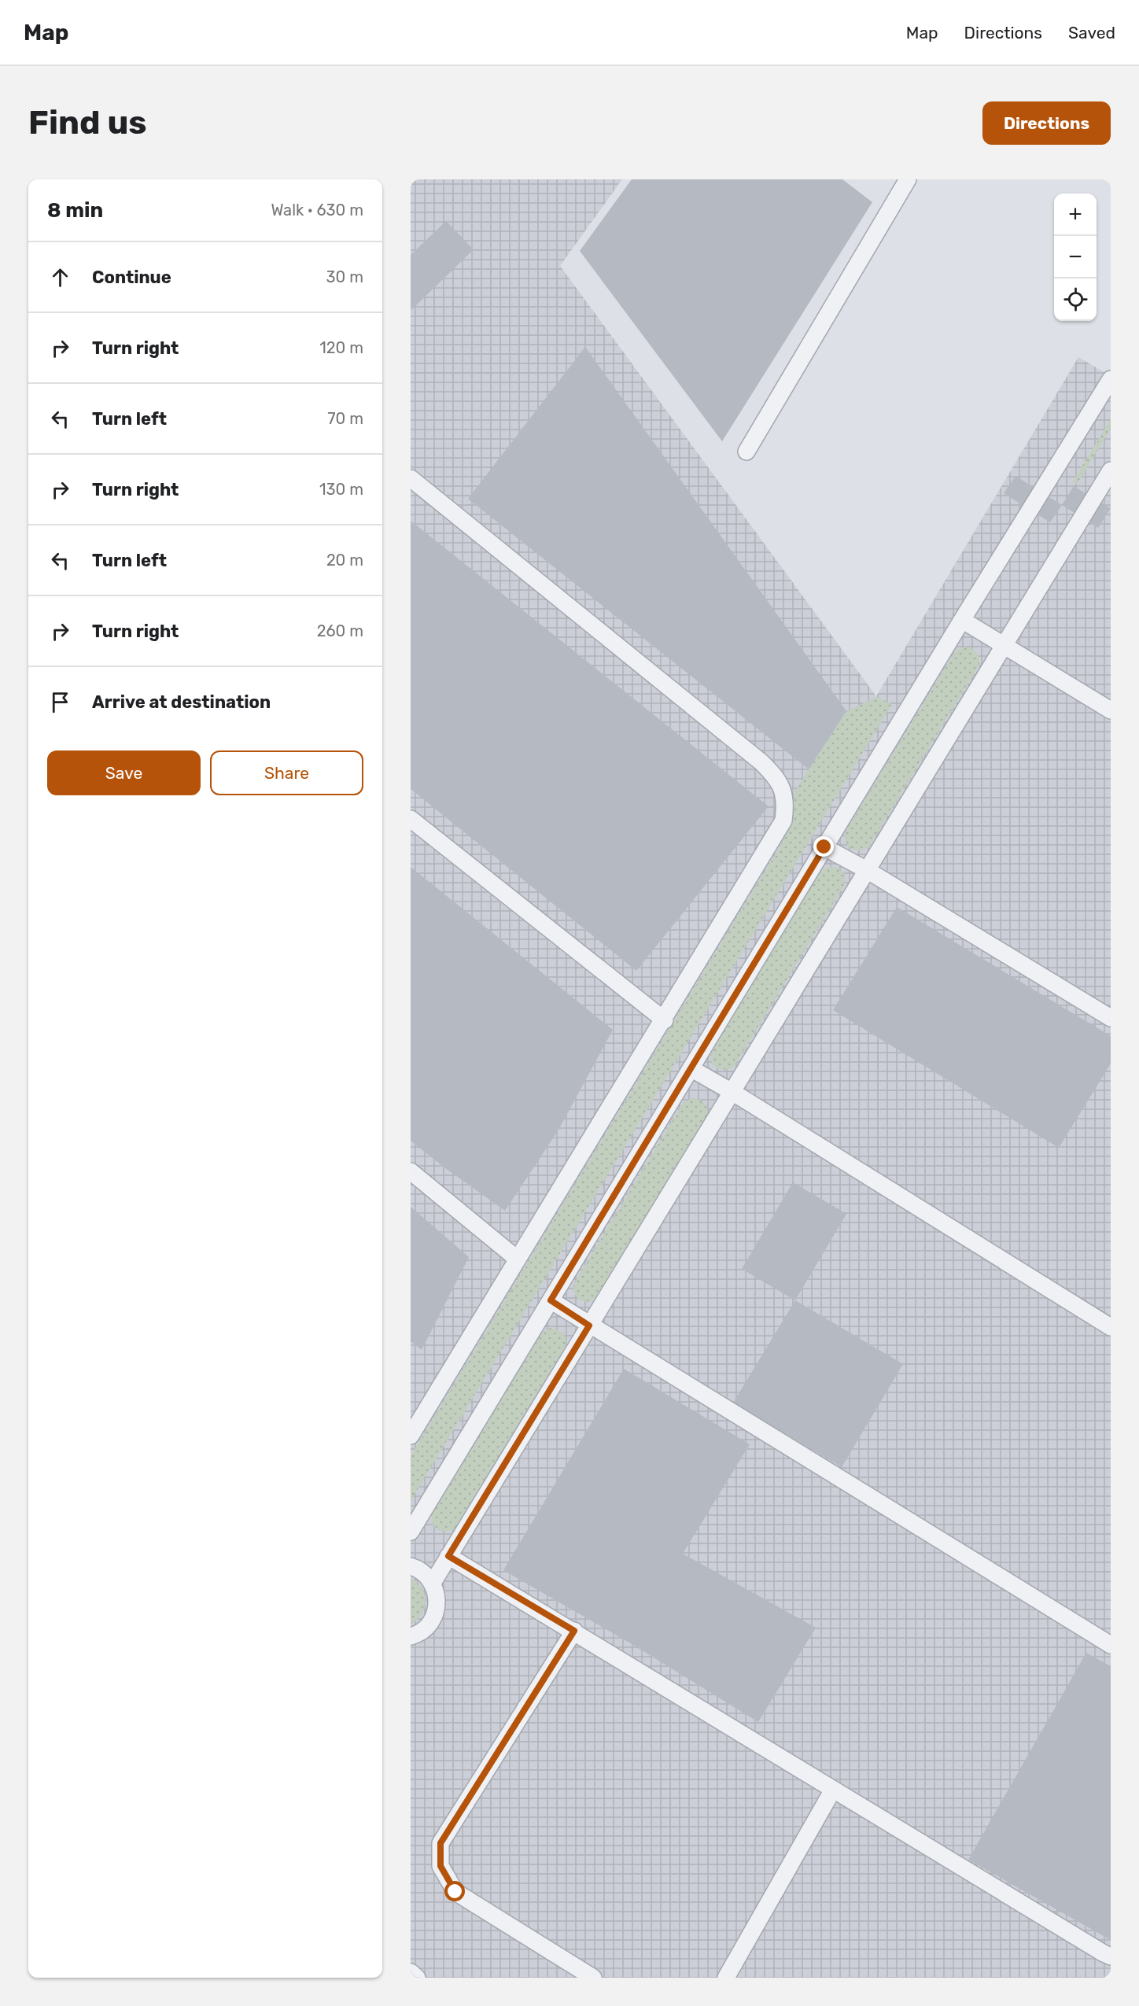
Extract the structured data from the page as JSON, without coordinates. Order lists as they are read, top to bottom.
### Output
{
  "page": {
    "header": "Map",
    "nav": ["Map", "Directions", "Saved"],
    "buttons": [
      "Directions",
      ["Save", "Share"]
    ],
    "title": "Find us",
    "heading": ["8 min", "Walk · 630 m"],
    "map_buttons": ["+", "−"],
    "list": [
      ["Continue", "30 m"],
      ["Turn right", "120 m"],
      ["Turn left", "70 m"],
      ["Turn right", "130 m"],
      ["Turn left", "20 m"],
      ["Turn right", "260 m"],
      "Arrive at destination"
    ]
  }
}
